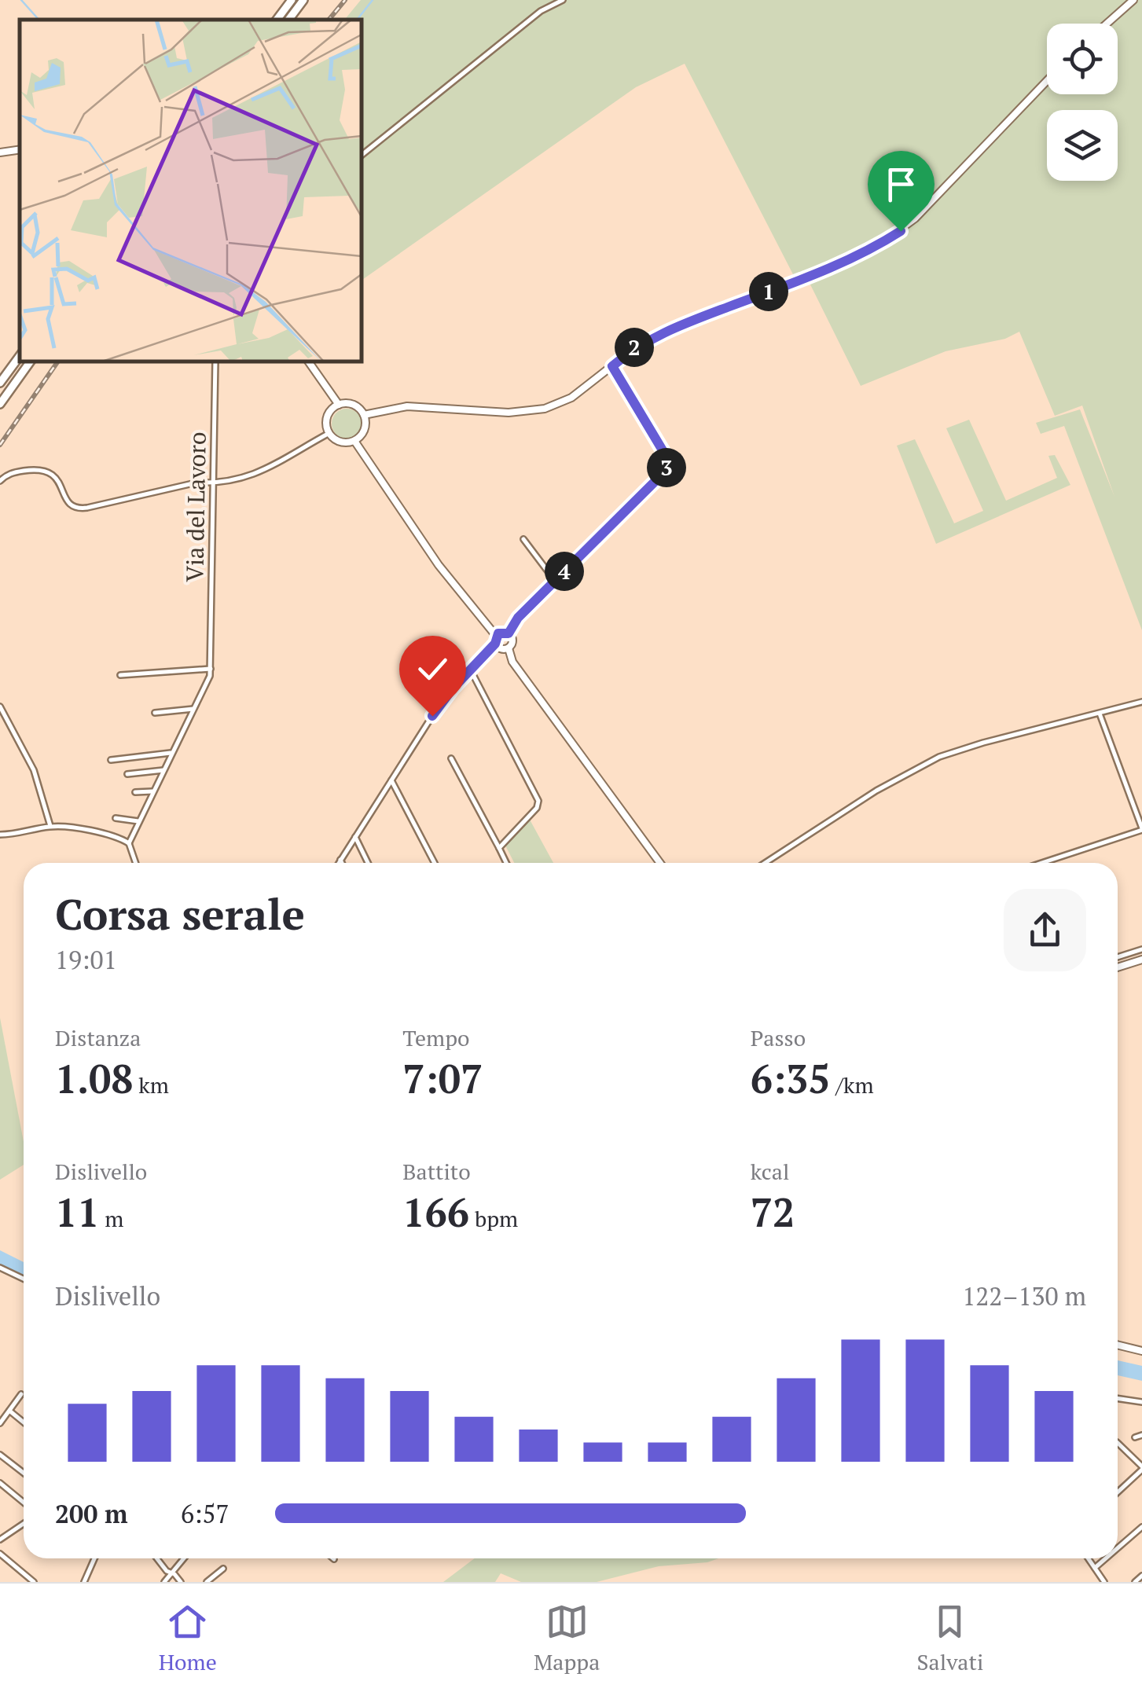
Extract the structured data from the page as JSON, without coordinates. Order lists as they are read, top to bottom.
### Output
{
  "streets": {
    "street": ["Via del Lavoro"]
  },
  "page": {
    "pins": [
      "1",
      "2",
      "3",
      "4"
    ],
    "heading": ["Corsa serale", "19:01"],
    "stats": [
      ["Distanza", "1.08 km"],
      ["Tempo", "7:07"],
      ["Passo", "6:35 /km"],
      ["Dislivello", "11 m"],
      ["Battito", "166 bpm"],
      ["kcal", "72"]
    ],
    "chart": ["Dislivello", "122–130 m"],
    "list": [
      {
        "name": "200 m",
        "note": "6:57"
      }
    ],
    "tabs": ["Home", "Mappa", "Salvati"]
  }
}
